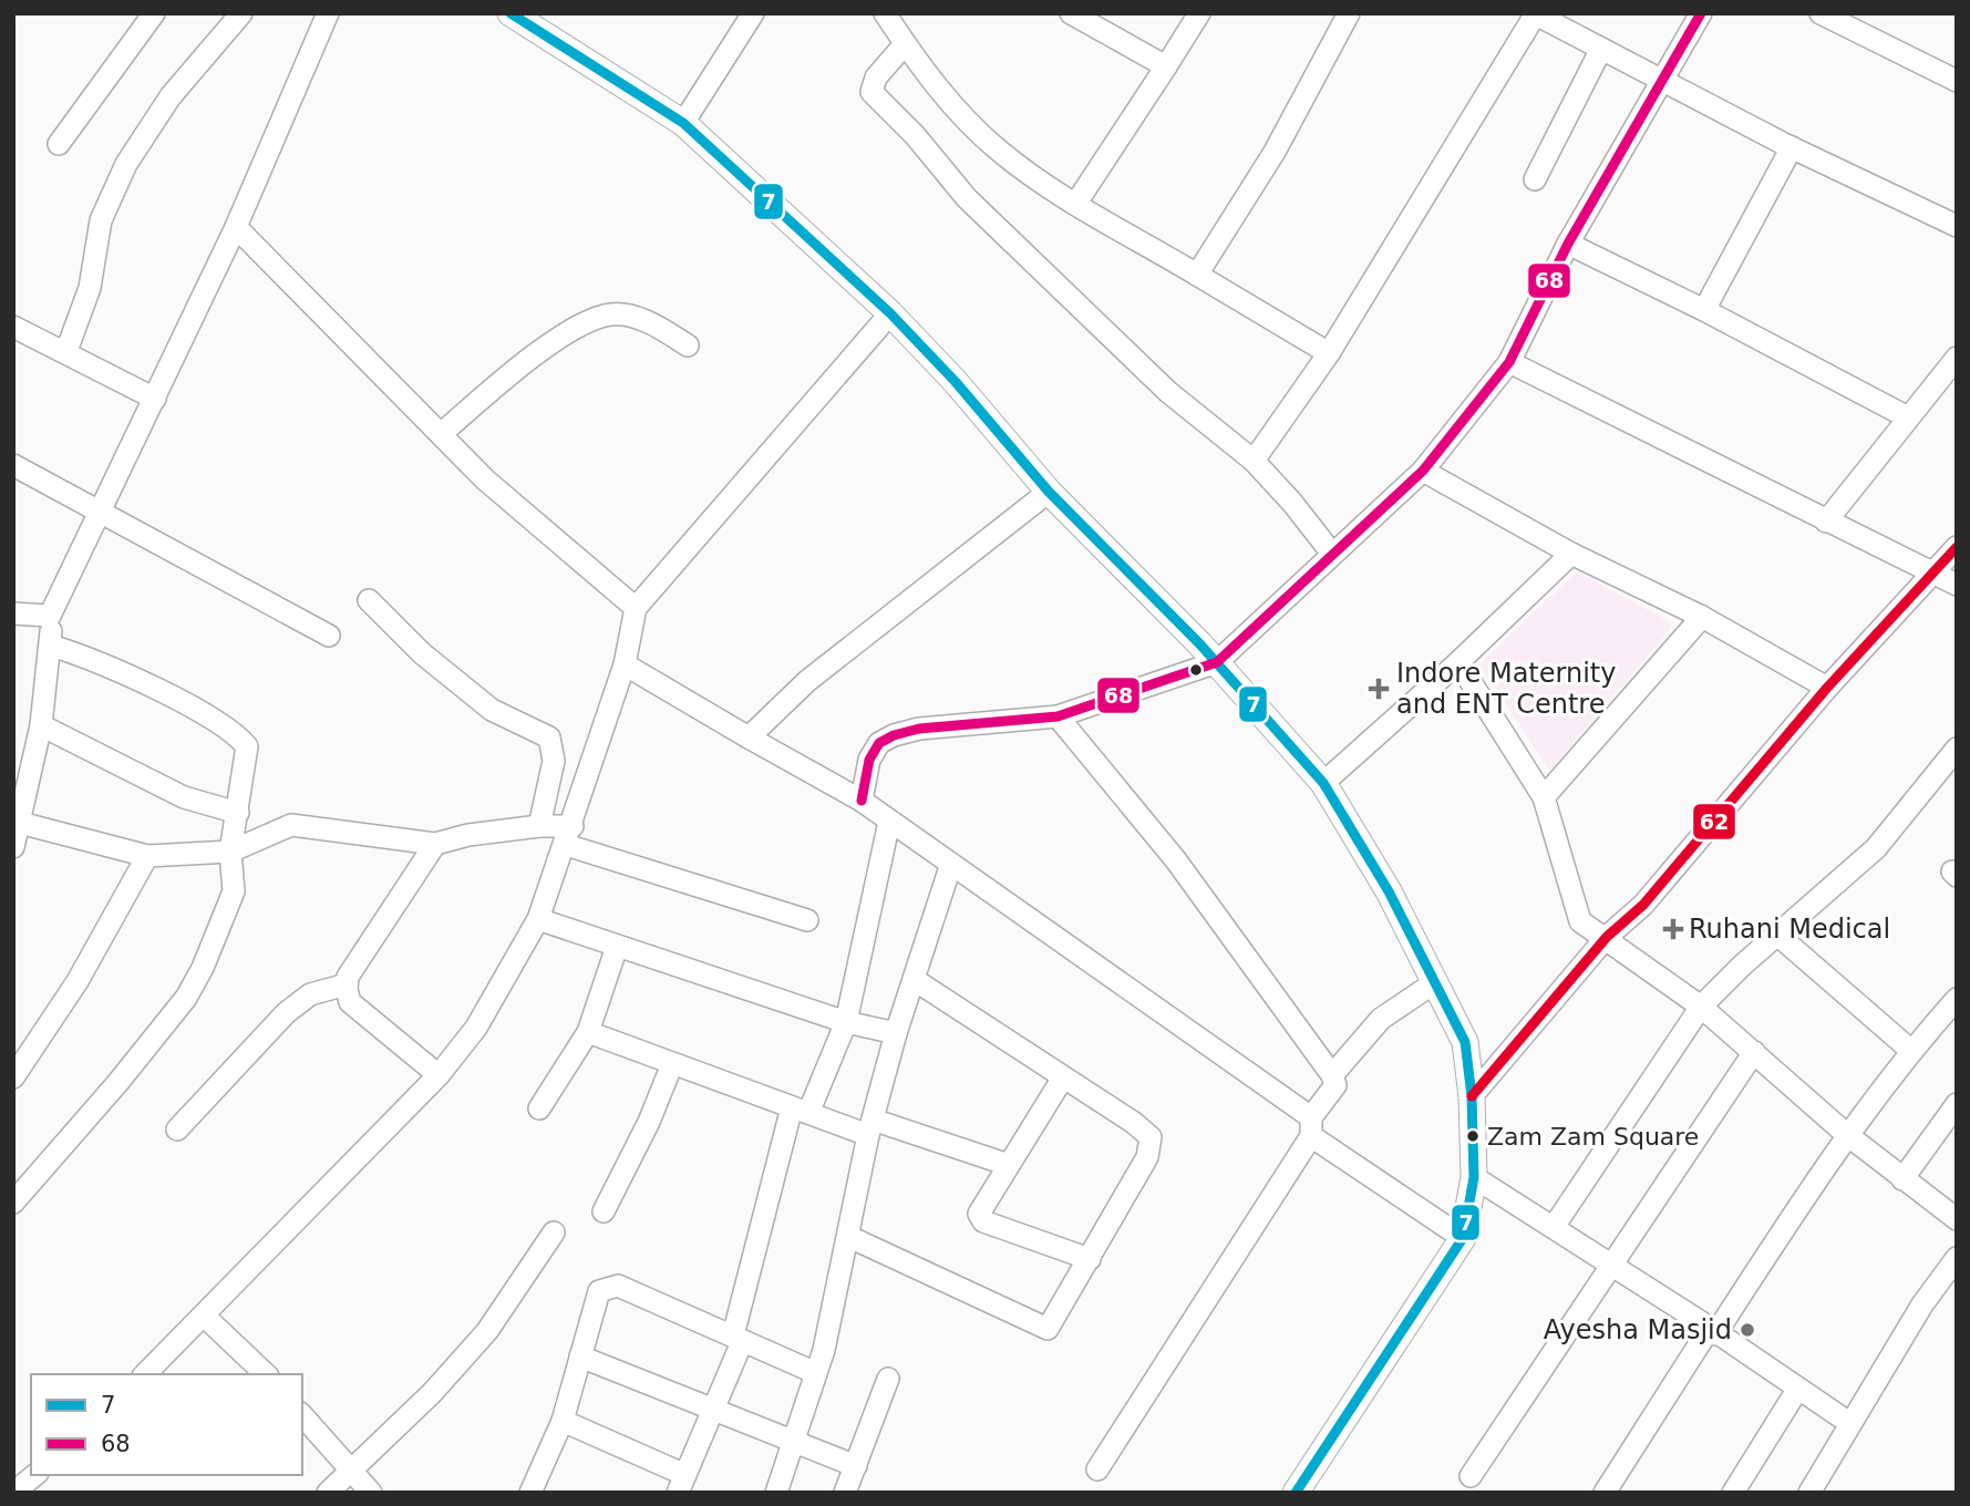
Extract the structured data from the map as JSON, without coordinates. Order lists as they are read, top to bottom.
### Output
{
  "places": {
    "health": ["Indore Maternity and ENT Centre", "Ruhani Medical"],
    "other": ["Zam Zam Square", "Ayesha Masjid"]
  },
  "lines": ["transit line 7", "transit line 68", "transit line 62"],
  "legend": ["7", "68"]
}
